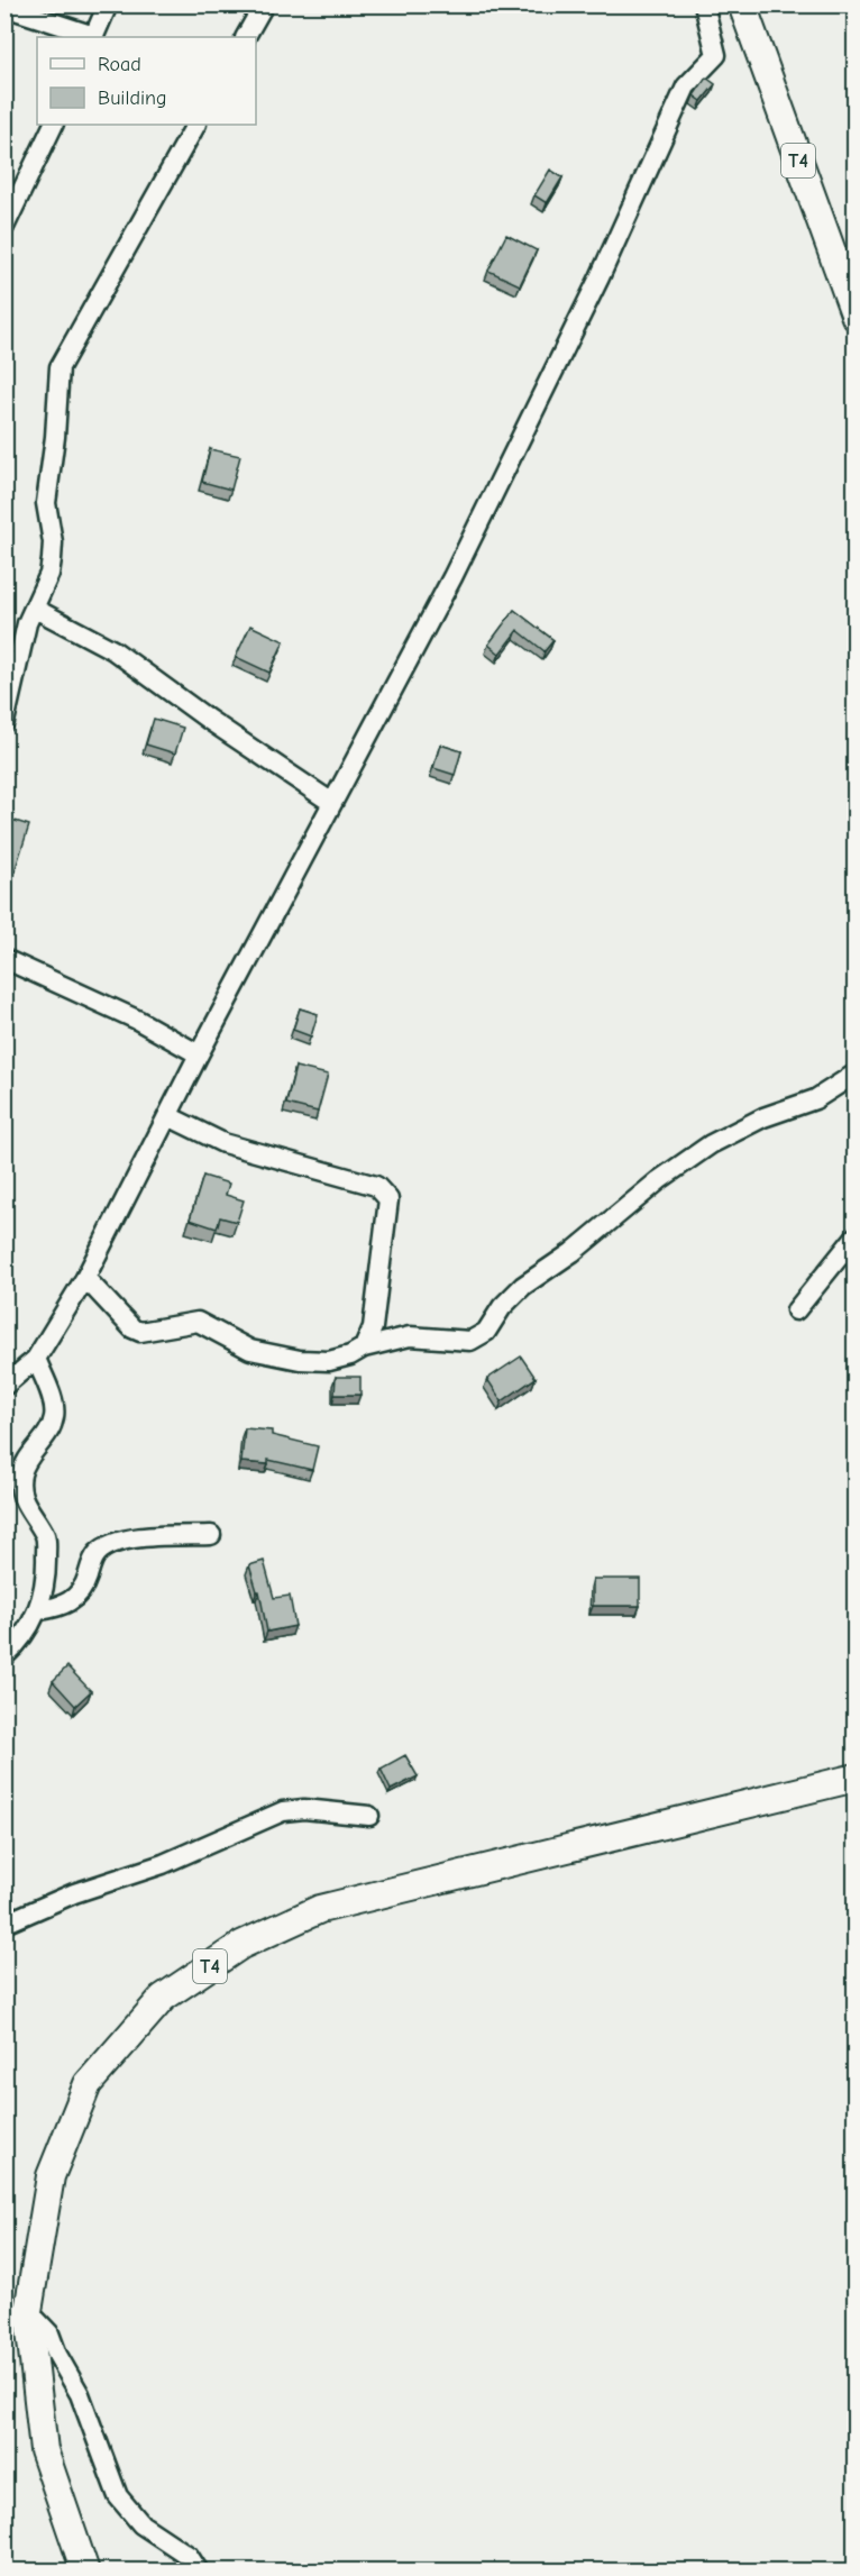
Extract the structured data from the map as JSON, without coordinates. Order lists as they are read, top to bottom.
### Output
{
  "streets": {
    "highway": ["T4"]
  },
  "legend": ["Road", "Building"]
}
